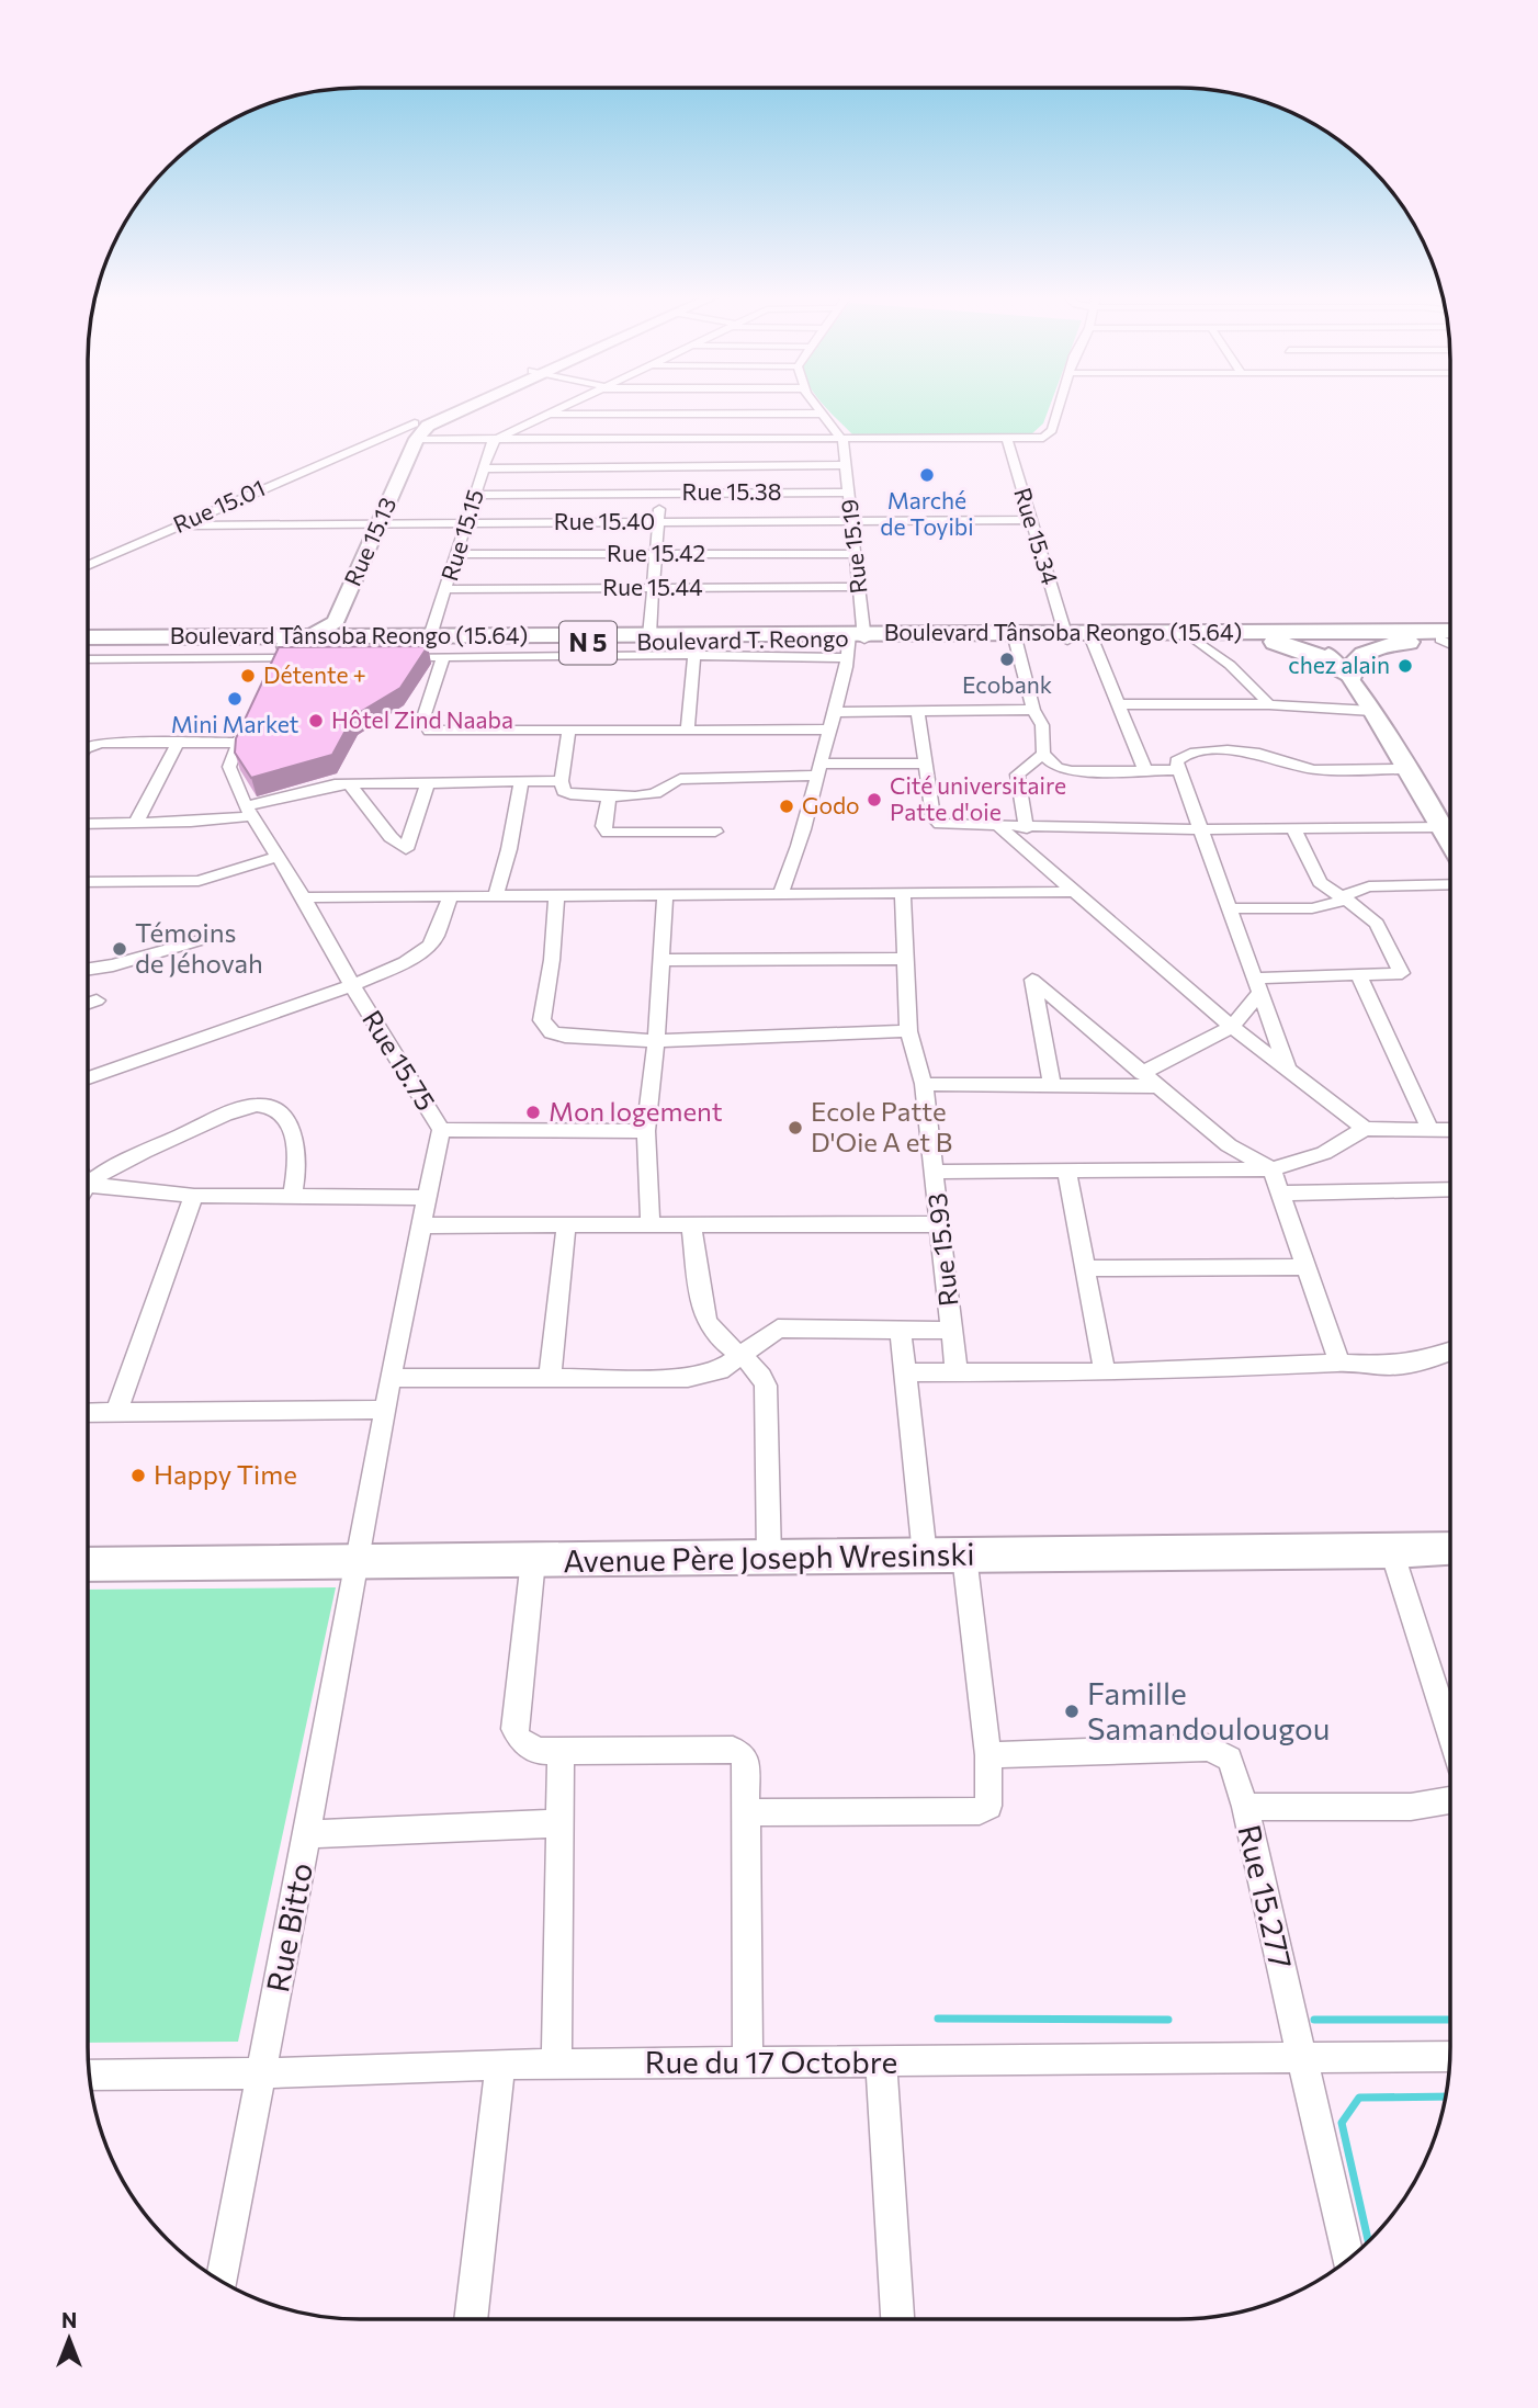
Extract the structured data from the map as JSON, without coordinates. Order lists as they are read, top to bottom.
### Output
{
  "streets": {
    "highway": ["Boulevard Tânsoba Reongo (15.64)", "Boulevard T. Reongo", "N 5"],
    "main road": ["Rue 15.01", "Rue 15.13", "Avenue Père Joseph Wresinski"],
    "street": [
      "Rue 15.38",
      "Rue 15.40",
      "Rue 15.15",
      "Rue 15.34",
      "Rue 15.19",
      "Rue 15.42",
      "Rue 15.44",
      "Rue 15.75",
      "Rue 15.93",
      "Rue 15.277",
      "Rue Bitto",
      "Rue du 17 Octobre"
    ]
  },
  "crossings": [
    ["Rue 15.38", "Rue 15.15"],
    ["Rue 15.38", "Rue 15.19"],
    ["Rue 15.01", "Rue 15.40"],
    ["Rue 15.01", "Rue 15.13"],
    ["Rue 15.40", "Rue 15.15"],
    ["Rue 15.40", "Rue 15.34"],
    ["Rue 15.40", "Rue 15.13"],
    ["Rue 15.40", "Rue 15.19"],
    ["Rue 15.15", "Rue 15.42"],
    ["Rue 15.15", "Rue 15.44"],
    ["Rue 15.15", "Boulevard Tânsoba Reongo (15.64)"],
    ["Rue 15.34", "Boulevard Tânsoba Reongo (15.64)"],
    ["Rue 15.34", "Boulevard T. Reongo"],
    ["Rue 15.13", "Boulevard Tânsoba Reongo (15.64)"],
    ["Rue 15.13", "Boulevard T. Reongo"],
    ["Rue 15.19", "Rue 15.42"],
    ["Rue 15.19", "Rue 15.44"],
    ["Rue 15.19", "Boulevard Tânsoba Reongo (15.64)"],
    ["Rue 15.19", "Boulevard T. Reongo"],
    ["Boulevard Tânsoba Reongo (15.64)", "Boulevard T. Reongo"],
    ["Rue 15.75", "Avenue Père Joseph Wresinski"],
    ["Rue 15.75", "Rue Bitto"],
    ["Avenue Père Joseph Wresinski", "Rue Bitto"],
    ["Rue 15.277", "Rue du 17 Octobre"],
    ["Rue Bitto", "Rue du 17 Octobre"]
  ],
  "places": [
    "Marché de Toyibi",
    "Ecobank",
    "chez alain",
    "Détente +",
    "Mini Market",
    "Hôtel Zind Naaba",
    "Cité universitaire Patte d'oie",
    "Godo",
    "Témoins de Jéhovah",
    "Mon logement",
    "Ecole Patte D'Oie A et B",
    "Happy Time",
    "Famille Samandoulougou"
  ],
  "north": "top"
}
